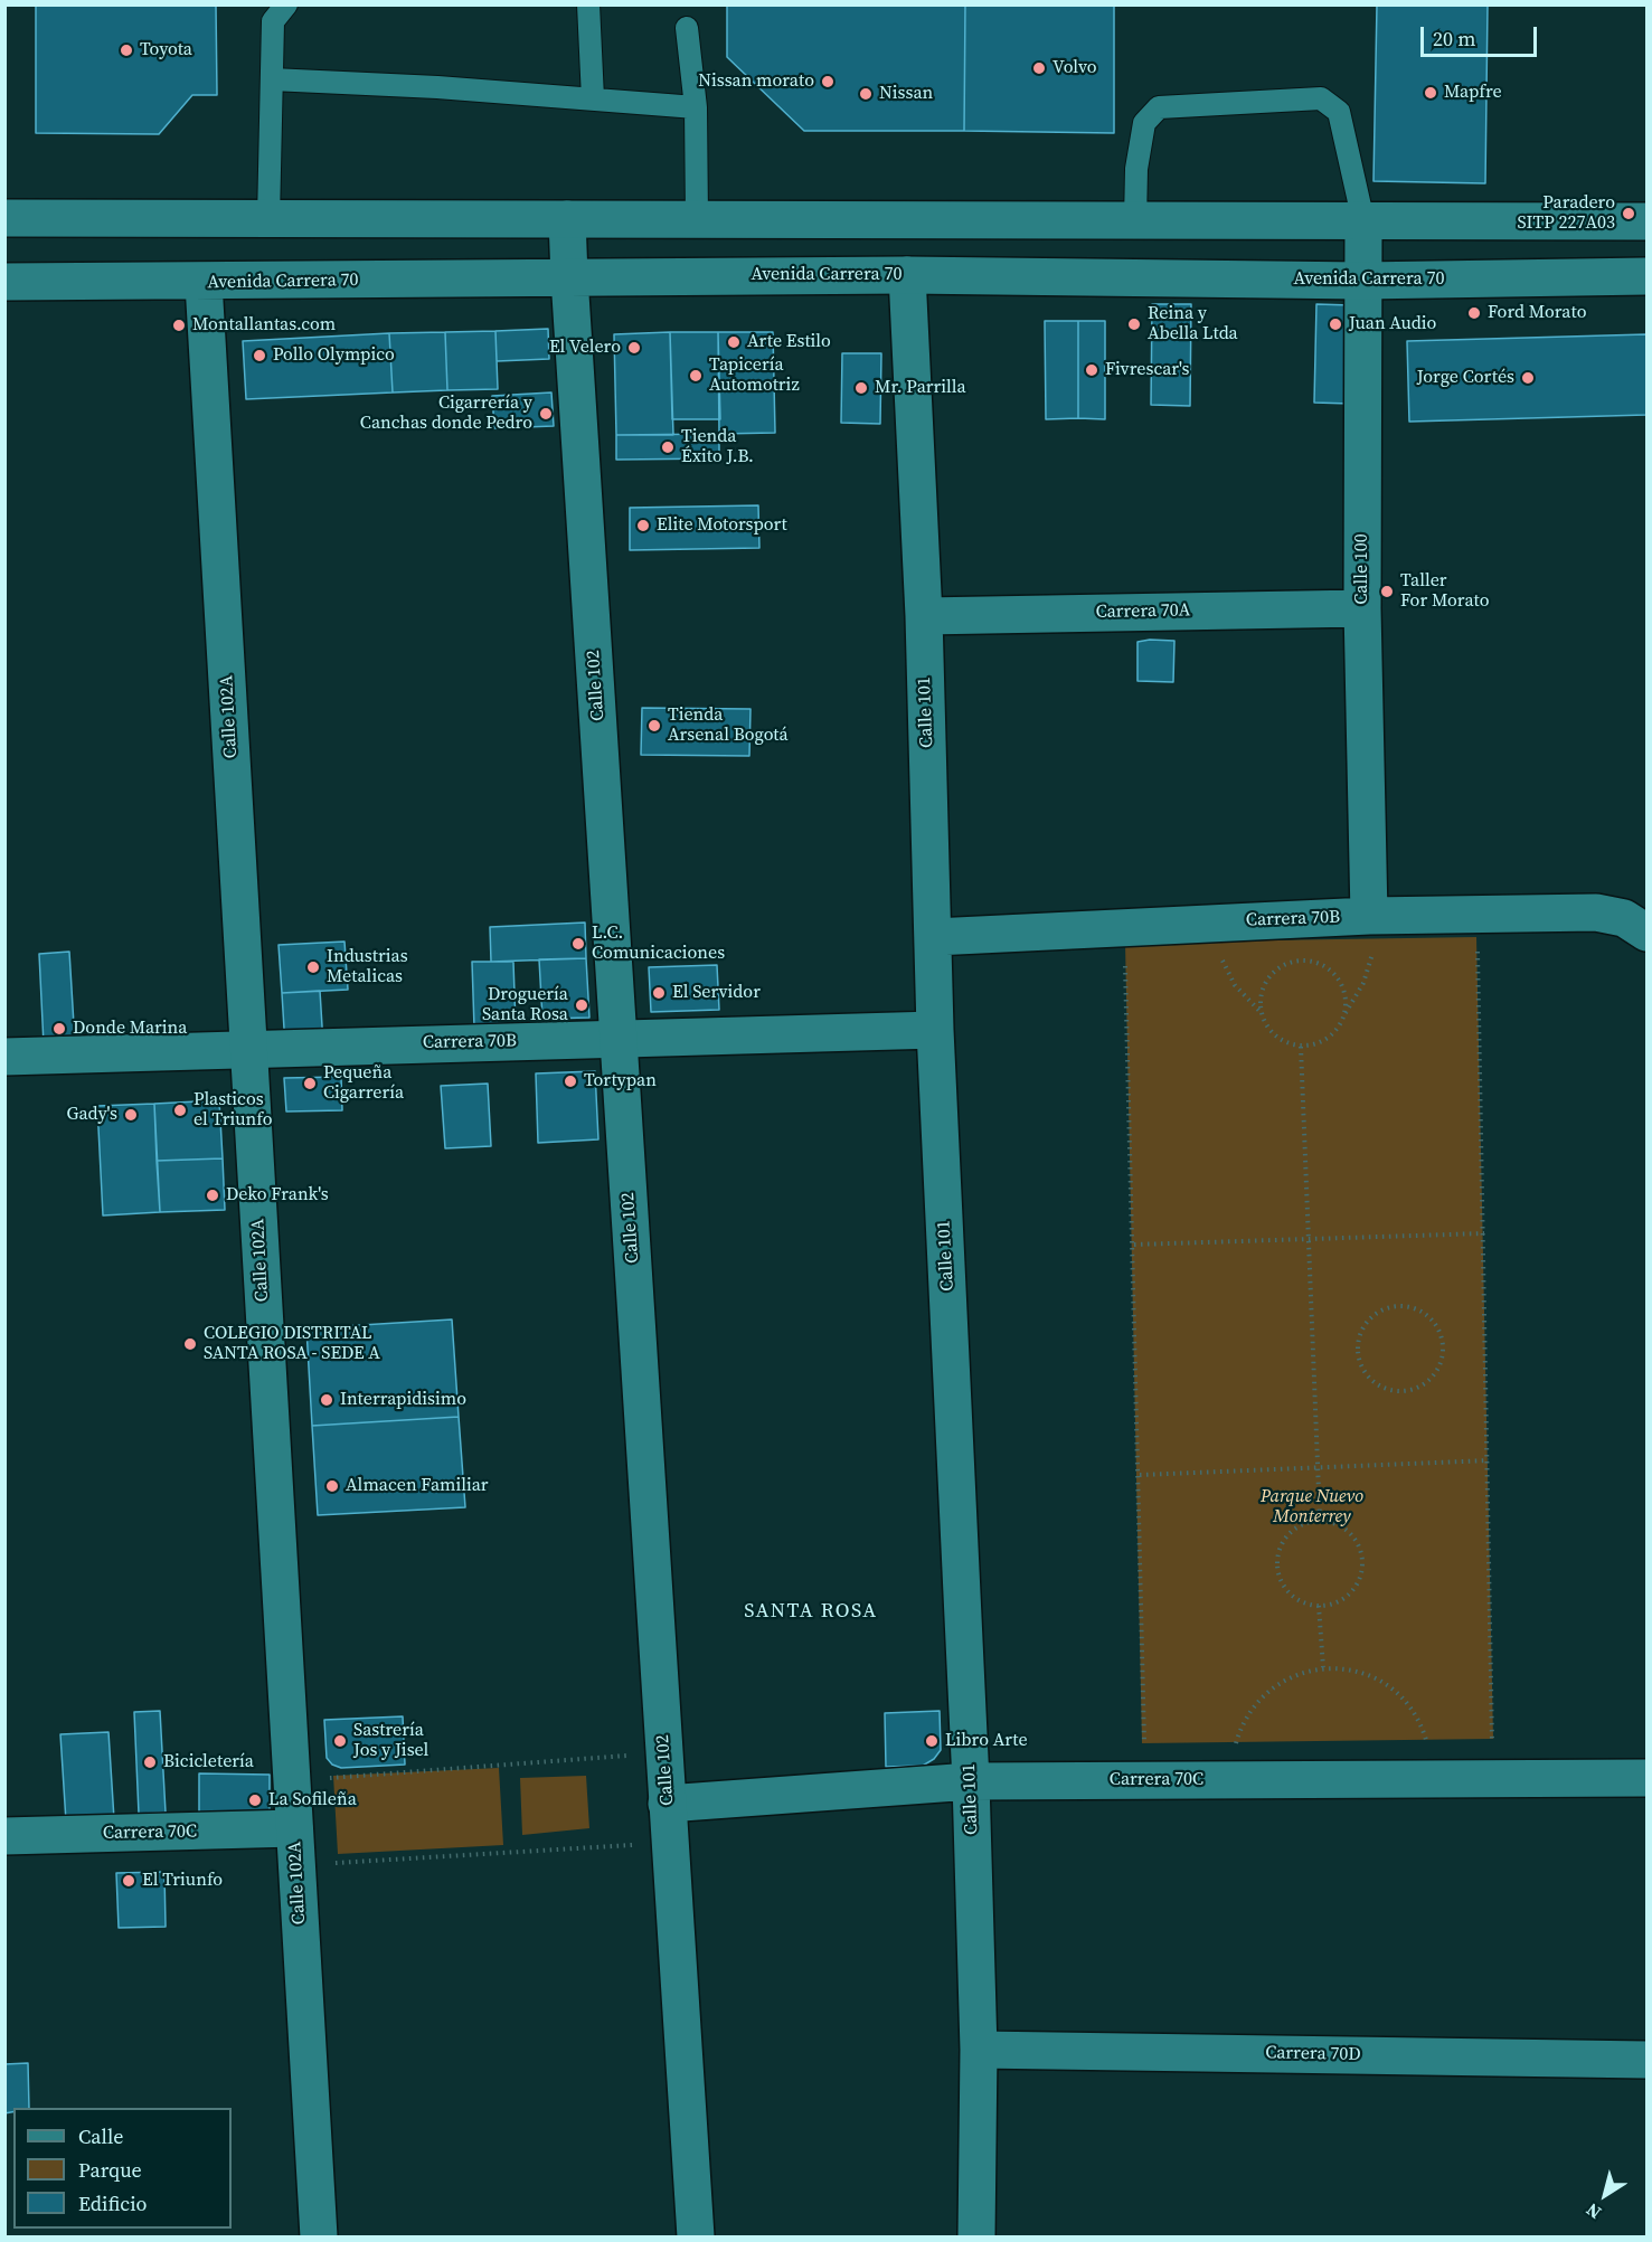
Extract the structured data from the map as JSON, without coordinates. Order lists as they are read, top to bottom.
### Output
{
  "streets": {
    "street": [
      "Avenida Carrera 70",
      "Calle 100",
      "Carrera 70A",
      "Calle 102",
      "Calle 101",
      "Calle 102A",
      "Carrera 70B",
      "Carrera 70C",
      "Carrera 70D"
    ]
  },
  "crossings": [
    ["Avenida Carrera 70", "Calle 100"],
    ["Avenida Carrera 70", "Calle 102"],
    ["Avenida Carrera 70", "Calle 101"],
    ["Avenida Carrera 70", "Calle 102A"],
    ["Calle 100", "Carrera 70A"],
    ["Calle 100", "Carrera 70B"],
    ["Carrera 70A", "Calle 101"],
    ["Calle 102", "Carrera 70B"],
    ["Calle 102", "Carrera 70C"],
    ["Calle 101", "Carrera 70B"],
    ["Calle 101", "Carrera 70C"],
    ["Calle 101", "Carrera 70D"],
    ["Calle 102A", "Carrera 70B"],
    ["Calle 102A", "Carrera 70C"]
  ],
  "districts": ["SANTA ROSA"],
  "parks": ["Parque Nuevo Monterrey"],
  "places": [
    "Toyota",
    "Volvo",
    "Nissan morato",
    "Mapfre",
    "Nissan",
    "Paradero SITP 227A03",
    "Ford Morato",
    "Reina y Abella Ltda",
    "Juan Audio",
    "Montallantas.com",
    "Arte Estilo",
    "El Velero",
    "Pollo Olympico",
    "Fivrescar's",
    "Tapicería Automotriz",
    "Jorge Cortés",
    "Mr. Parrilla",
    "Cigarrería y Canchas donde Pedro",
    "Tienda Éxito J.B.",
    "Elite Motorsport",
    "Taller For Morato",
    "Tienda Arsenal Bogotá",
    "L.C. Comunicaciones",
    "Industrias Metalicas",
    "El Servidor",
    "Droguería Santa Rosa",
    "Donde Marina",
    "Tortypan",
    "Pequeña Cigarrería",
    "Plasticos el Triunfo",
    "Gady's",
    "Deko Frank's",
    "COLEGIO DISTRITAL SANTA ROSA - SEDE A",
    "Interrapidisimo",
    "Almacen Familiar",
    "Sastrería Jos y Jisel",
    "Libro Arte",
    "Bicicletería",
    "La Sofileña",
    "El Triunfo"
  ],
  "legend": ["Calle", "Parque", "Edificio"],
  "scale_bar": "20 m",
  "north": "bottom left"
}
